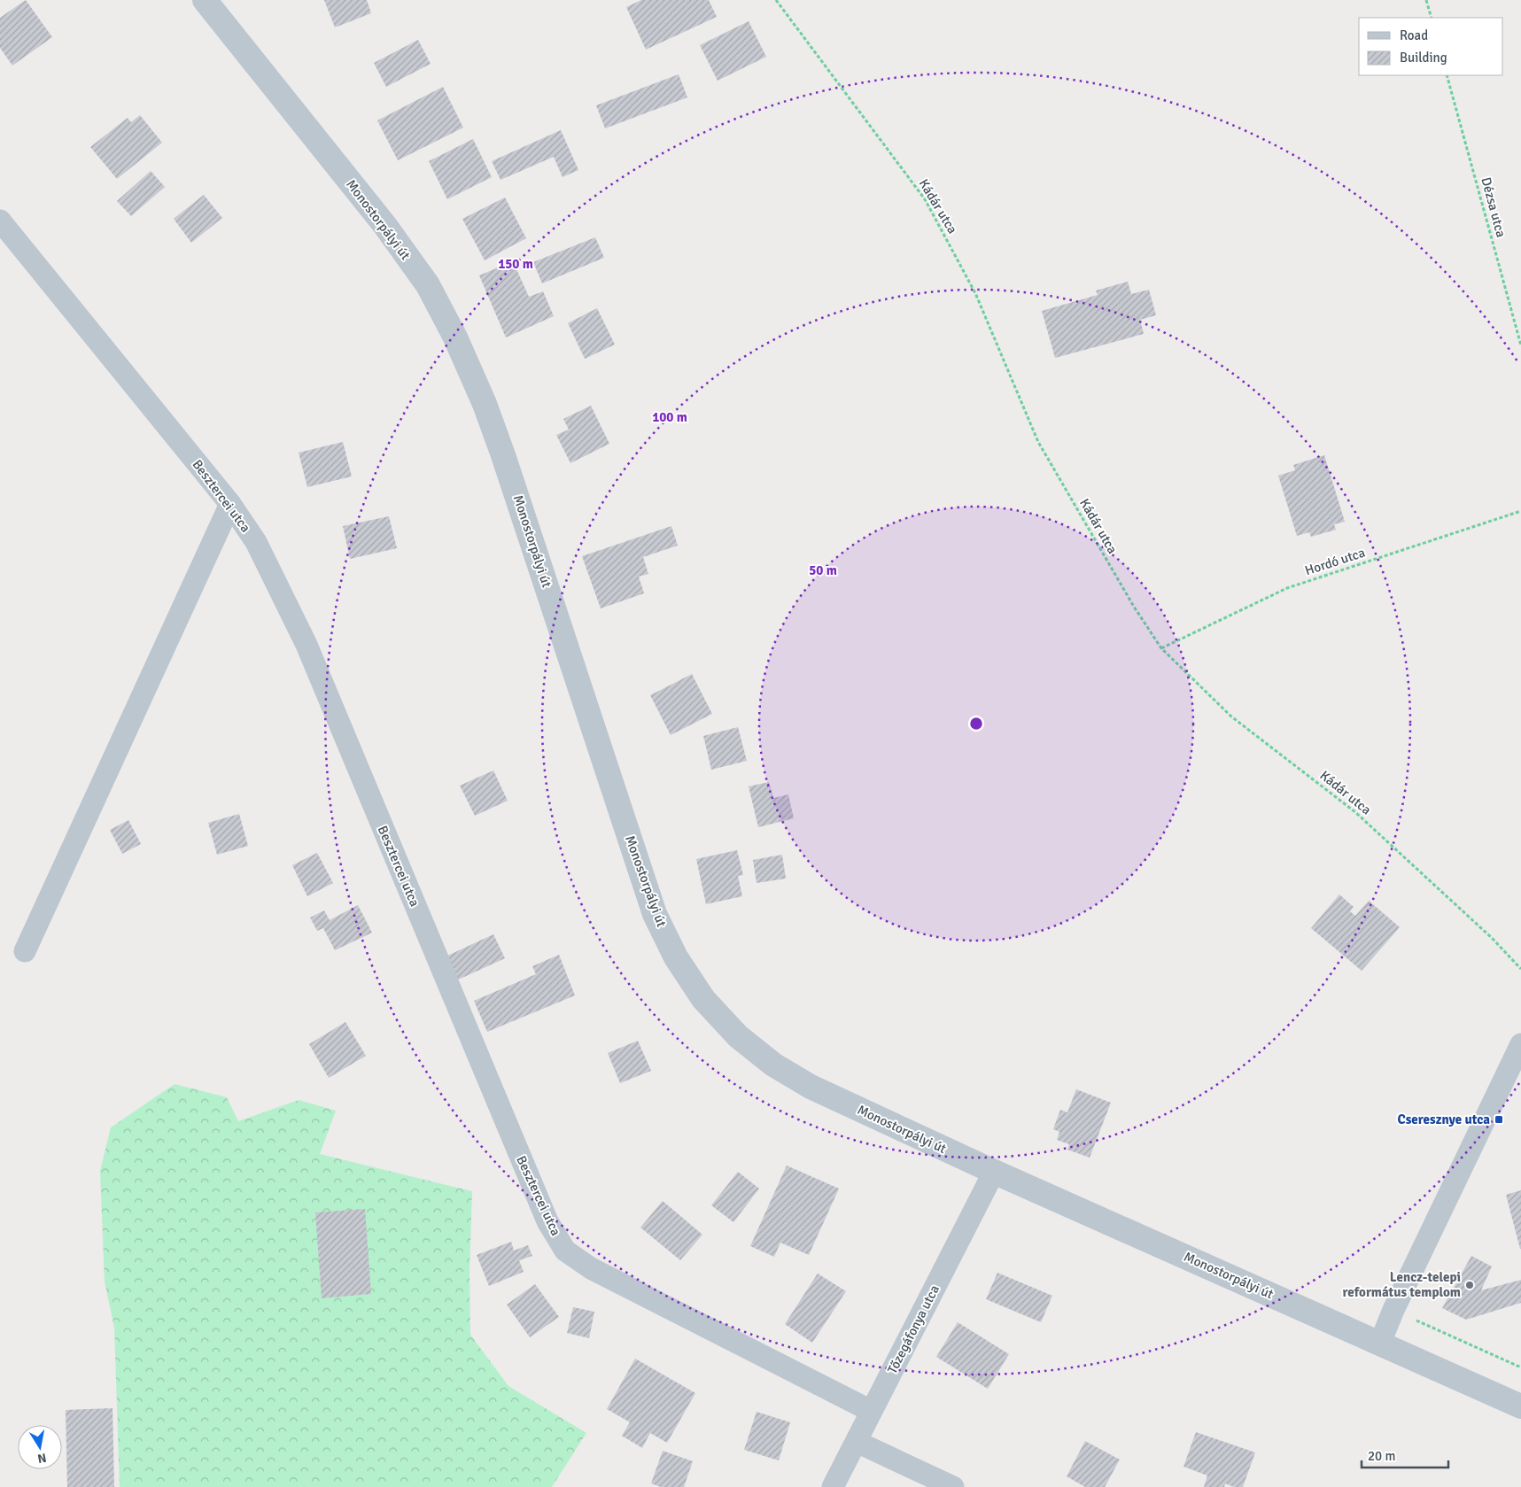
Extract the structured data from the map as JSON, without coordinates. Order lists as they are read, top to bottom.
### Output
{
  "streets": {
    "street": ["Monostorpályi út", "Besztercei utca", "Tőzegáfonya utca"],
    "path": ["Kádár utca", "Dézsa utca", "Hordó utca"]
  },
  "crossings": [
    ["Kádár utca", "Hordó utca"],
    ["Monostorpályi út", "Tőzegáfonya utca"],
    ["Besztercei utca", "Tőzegáfonya utca"]
  ],
  "places": {
    "transit": ["Cseresznye utca"],
    "other": ["Lencz-telepi református templom"]
  },
  "legend": ["Road", "Building"],
  "scale_bar": "20 m",
  "north": "bottom",
  "rings": ["150 m", "100 m", "50 m"]
}
